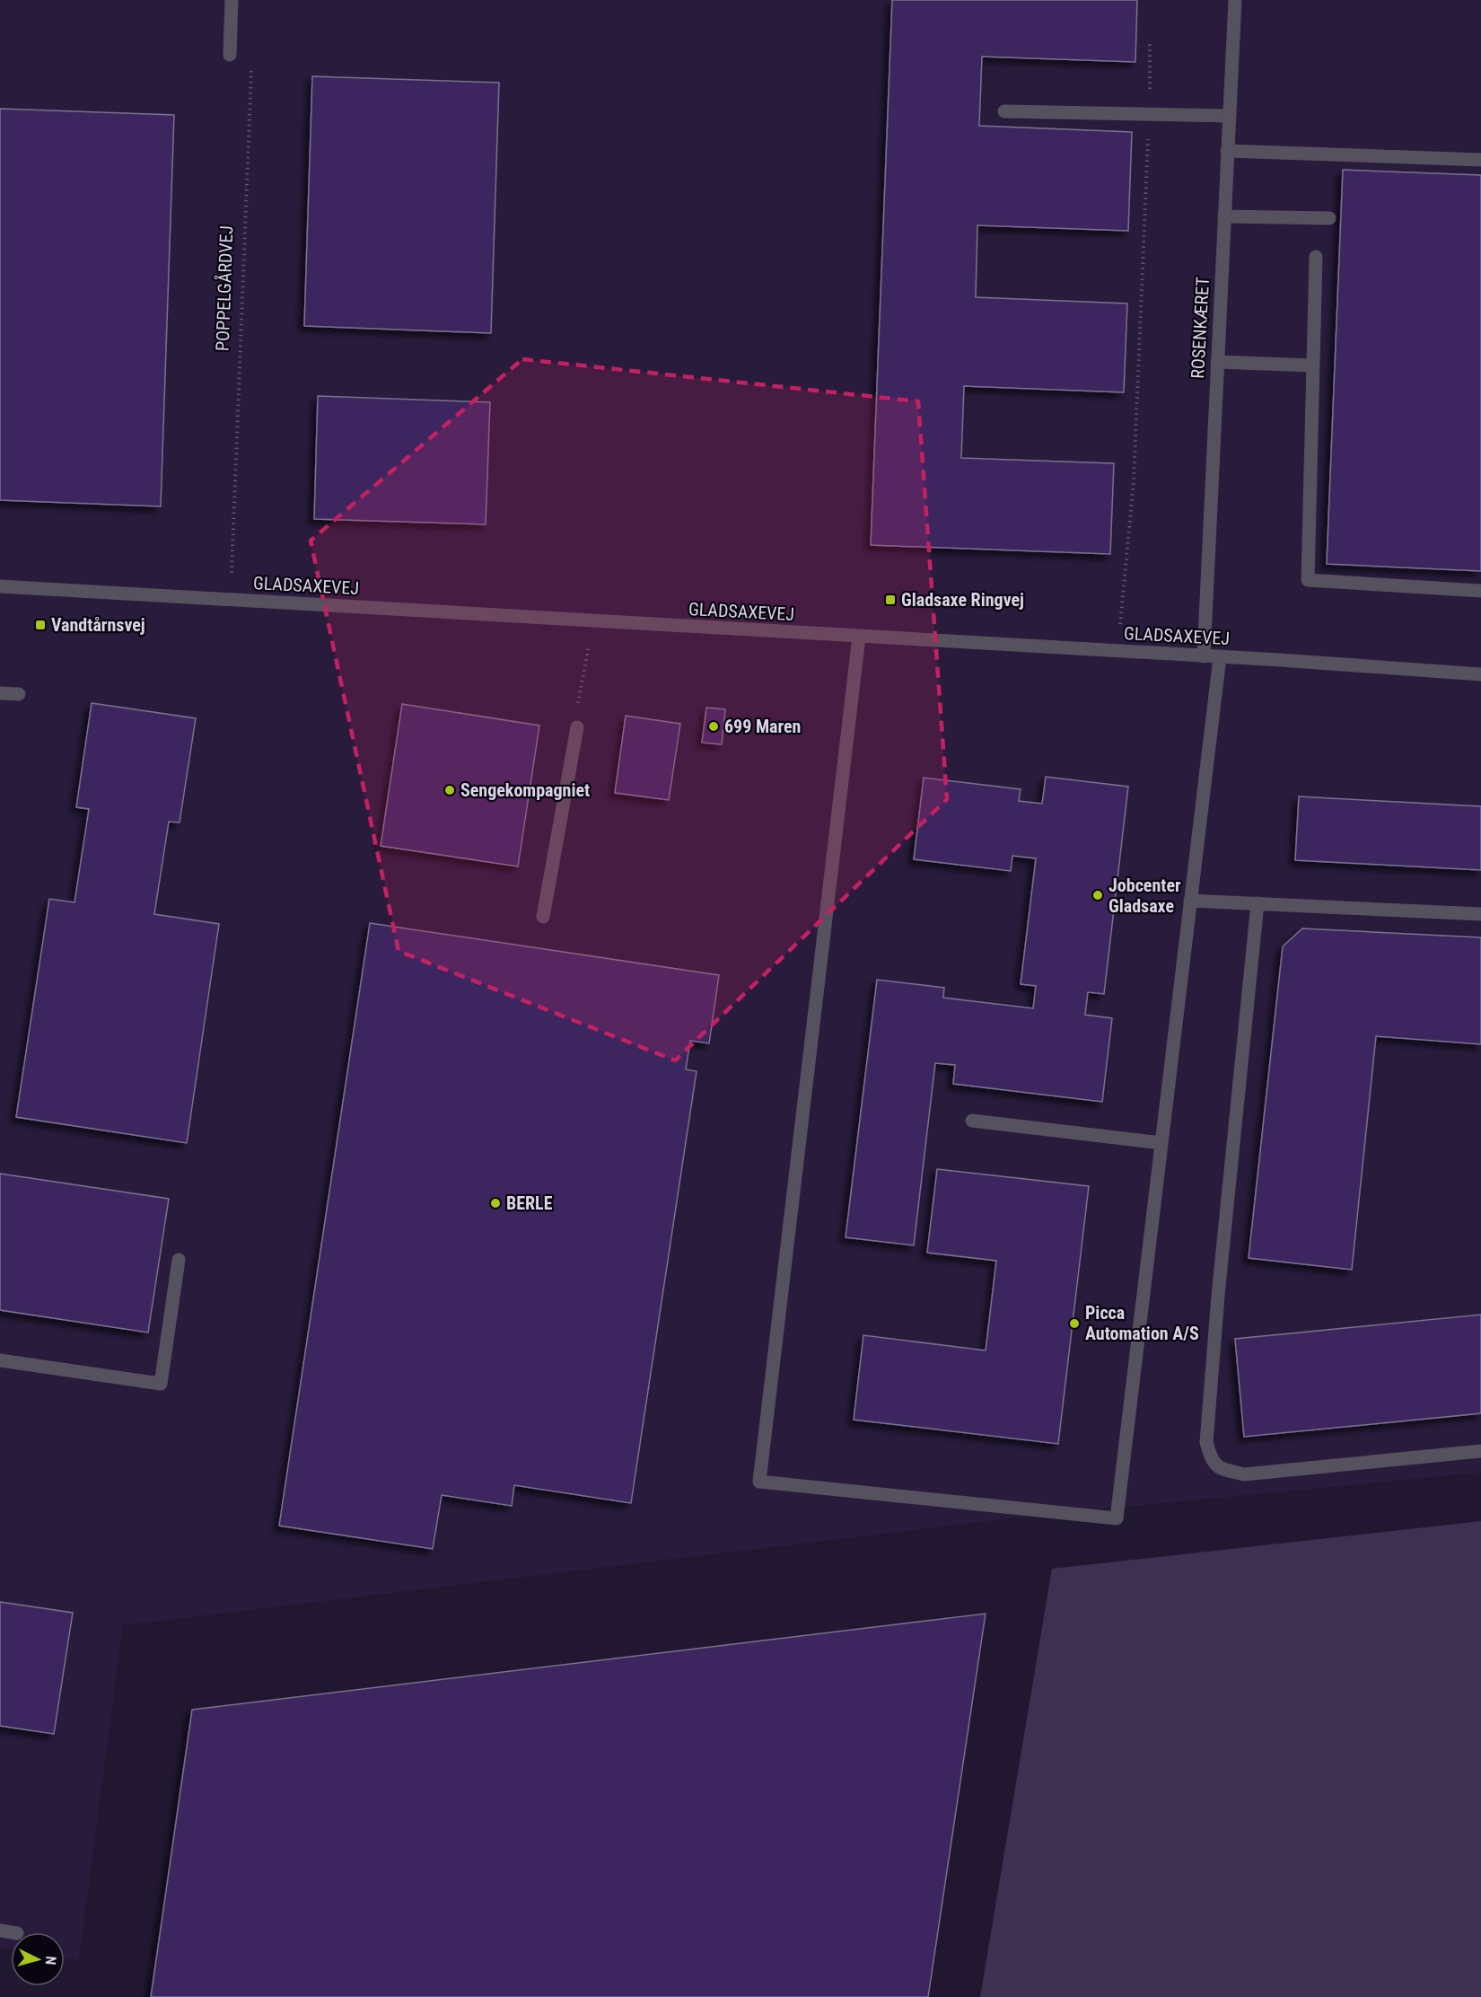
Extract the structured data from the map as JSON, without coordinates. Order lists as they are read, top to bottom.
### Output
{
  "streets": {
    "street": ["ROSENKÆRET", "GLADSAXEVEJ"],
    "path": ["POPPELGÅRDVEJ"]
  },
  "crossings": [
    ["POPPELGÅRDVEJ", "GLADSAXEVEJ"],
    ["ROSENKÆRET", "GLADSAXEVEJ"]
  ],
  "places": {
    "transit": ["Gladsaxe Ringvej", "Vandtårnsvej"],
    "other": [
      "699 Maren",
      "Sengekompagniet",
      "Jobcenter Gladsaxe",
      "BERLE",
      "Picca Automation A/S"
    ]
  },
  "north": "right"
}
